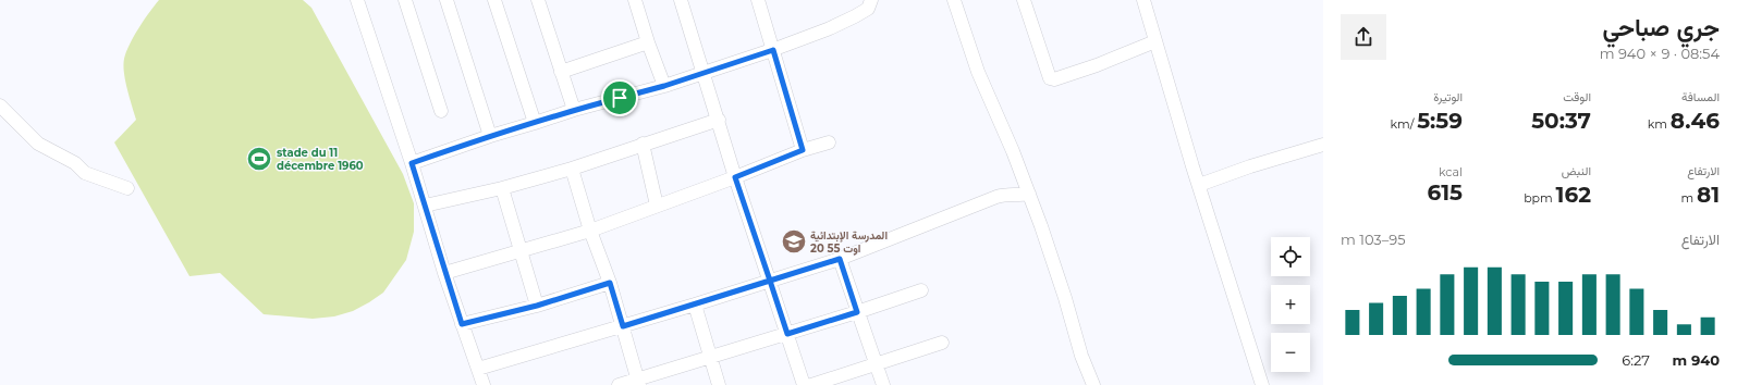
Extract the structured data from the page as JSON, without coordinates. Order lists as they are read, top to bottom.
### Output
{
  "places": {
    "sports": ["stade du 11 décembre 1960"],
    "school or university": ["المدرسة الإبتدائية 20 اوت 55"]
  },
  "page": {
    "heading": ["جري صباحي", "08:54 · 9 × 940 m"],
    "stats": [
      ["المسافة", "8.46 km"],
      ["الوقت", "50:37"],
      ["الوتيرة", "5:59 /km"],
      ["الارتفاع", "81 m"],
      ["النبض", "162 bpm"],
      ["kcal", "615"]
    ],
    "chart": ["الارتفاع", "95–103 m"],
    "map_buttons": ["+", "−"],
    "list": [
      {
        "name": "940 m",
        "note": "6:27"
      }
    ]
  }
}
